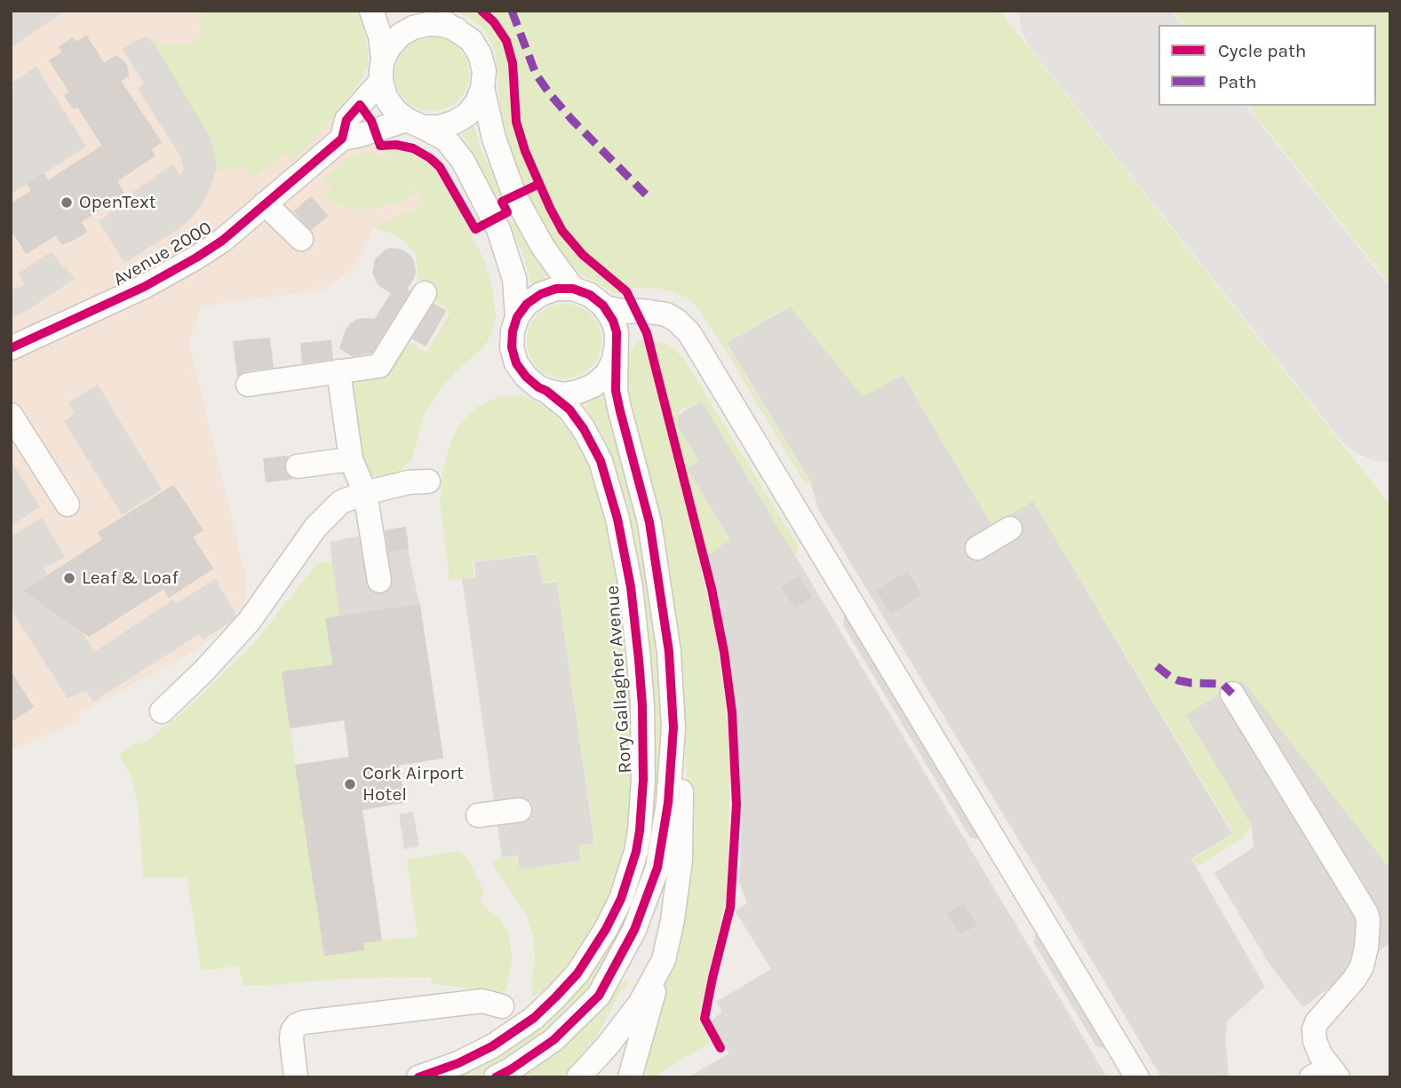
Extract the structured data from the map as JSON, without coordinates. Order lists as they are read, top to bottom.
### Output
{
  "streets": {
    "street": ["Avenue 2000", "Rory Gallagher Avenue"]
  },
  "places": ["OpenText", "Leaf & Loaf", "Cork Airport Hotel"],
  "legend": ["Cycle path", "Path"]
}
